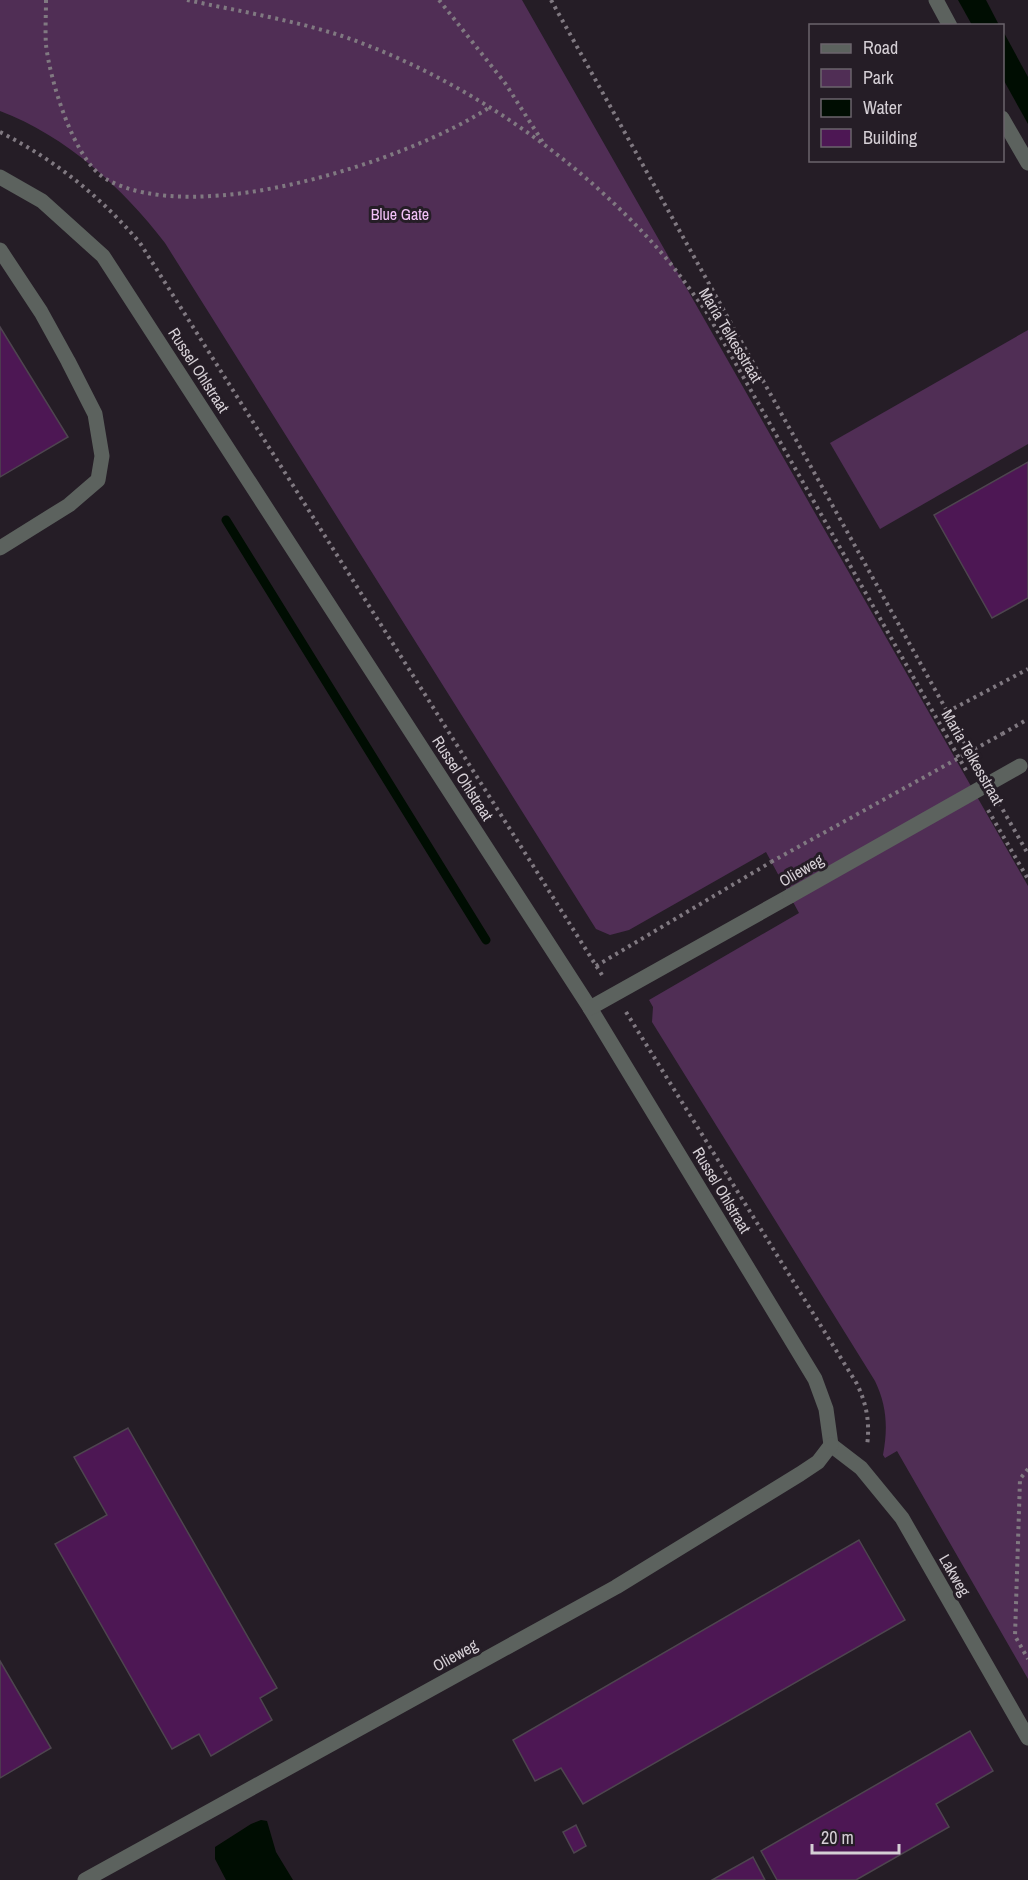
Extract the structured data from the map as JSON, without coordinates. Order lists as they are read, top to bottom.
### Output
{
  "streets": {
    "street": ["Russel Ohlstraat", "Olieweg", "Lakweg"],
    "path": ["Maria Telkesstraat"]
  },
  "crossings": [
    ["Russel Ohlstraat", "Olieweg"],
    ["Russel Ohlstraat", "Lakweg"],
    ["Olieweg", "Lakweg"]
  ],
  "parks": ["Blue Gate"],
  "legend": [
    "Road",
    "Park",
    "Water",
    "Building"
  ],
  "scale_bar": "20 m"
}
